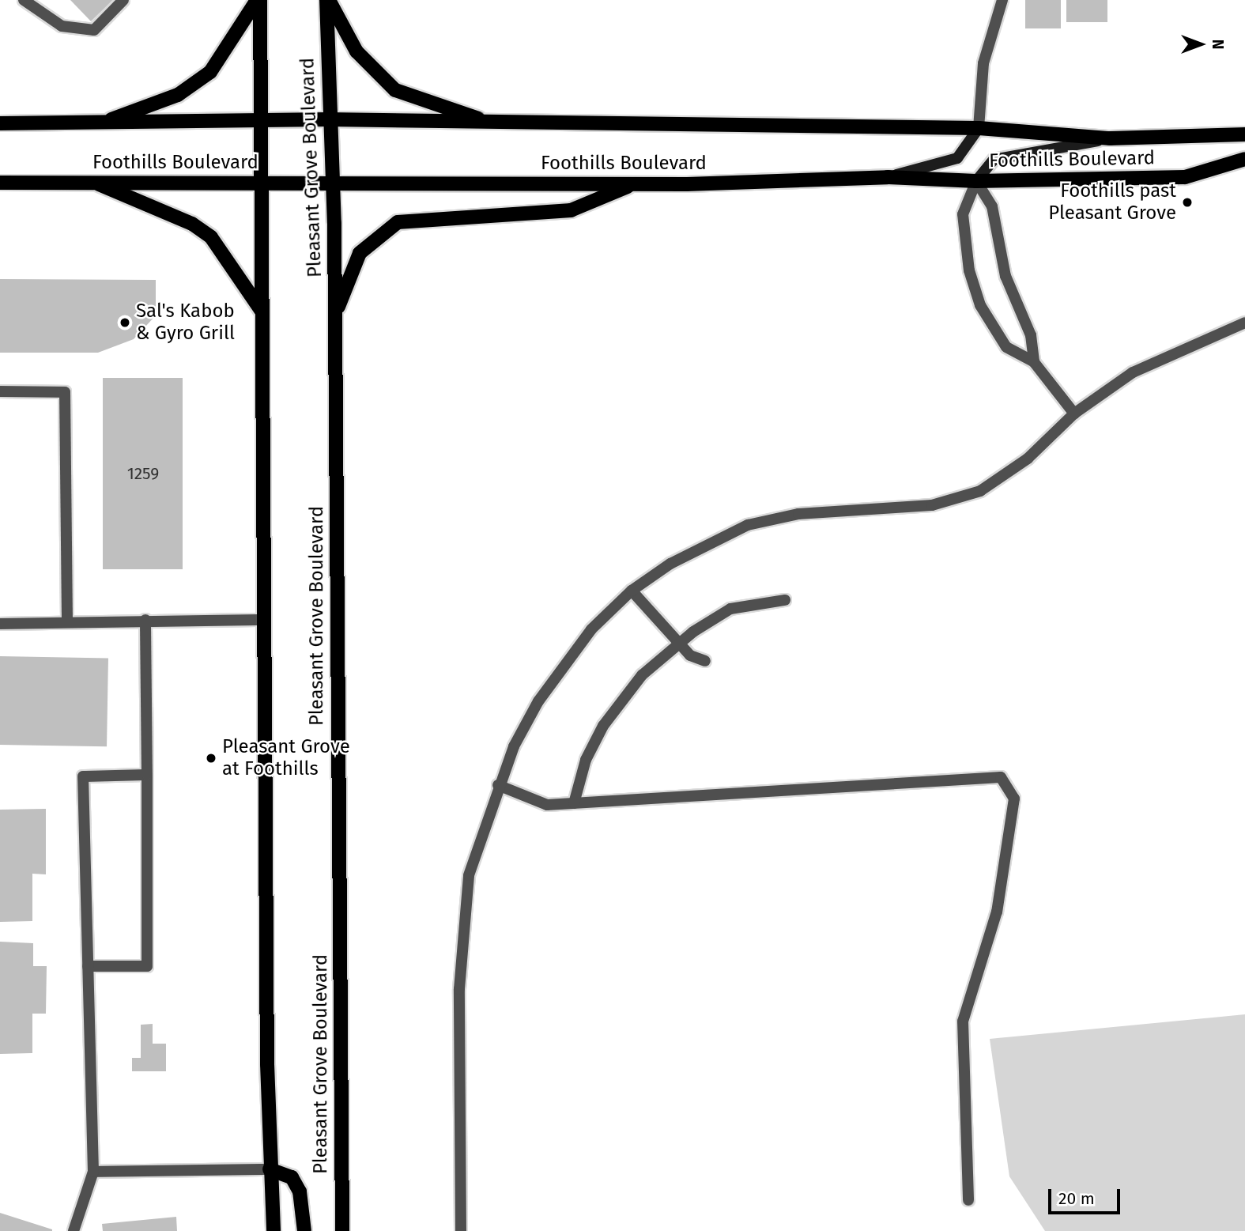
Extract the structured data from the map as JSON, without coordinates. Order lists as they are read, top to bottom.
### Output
{
  "streets": {
    "main road": ["Foothills Boulevard", "Pleasant Grove Boulevard"]
  },
  "crossings": [
    ["Foothills Boulevard", "Pleasant Grove Boulevard"]
  ],
  "places": ["Foothills past Pleasant Grove", "Sal's Kabob & Gyro Grill", "Pleasant Grove at Foothills"],
  "house_numbers": ["1259"],
  "scale_bar": "20 m",
  "north": "right"
}
